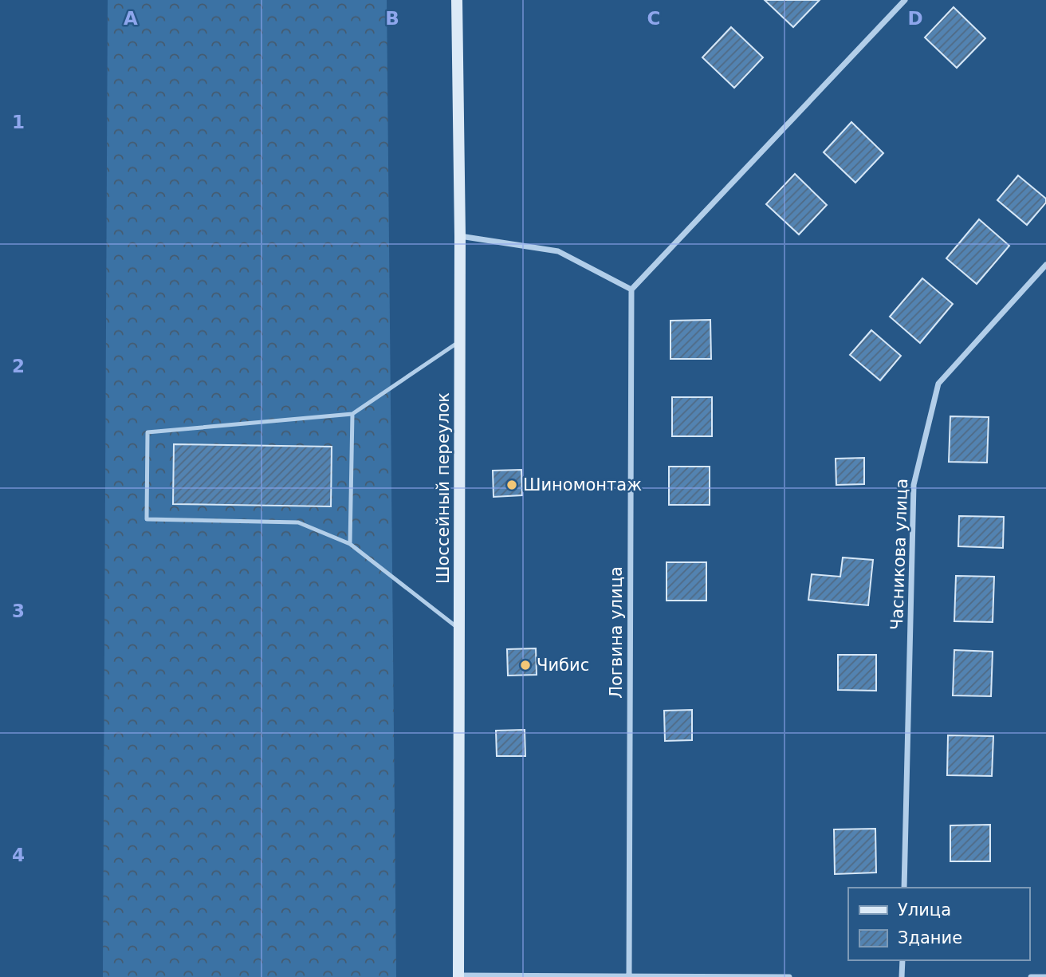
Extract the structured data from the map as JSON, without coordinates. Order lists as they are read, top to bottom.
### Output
{
  "streets": {
    "main road": ["Шоссейный переулок"],
    "street": ["Часникова улица", "Логвина улица"]
  },
  "places": ["Шиномонтаж", "Чибис"],
  "legend": ["Улица", "Здание"],
  "grid": {
    "columns": [
      "A",
      "B",
      "C",
      "D"
    ],
    "rows": [
      "1",
      "2",
      "3",
      "4"
    ]
  }
}
